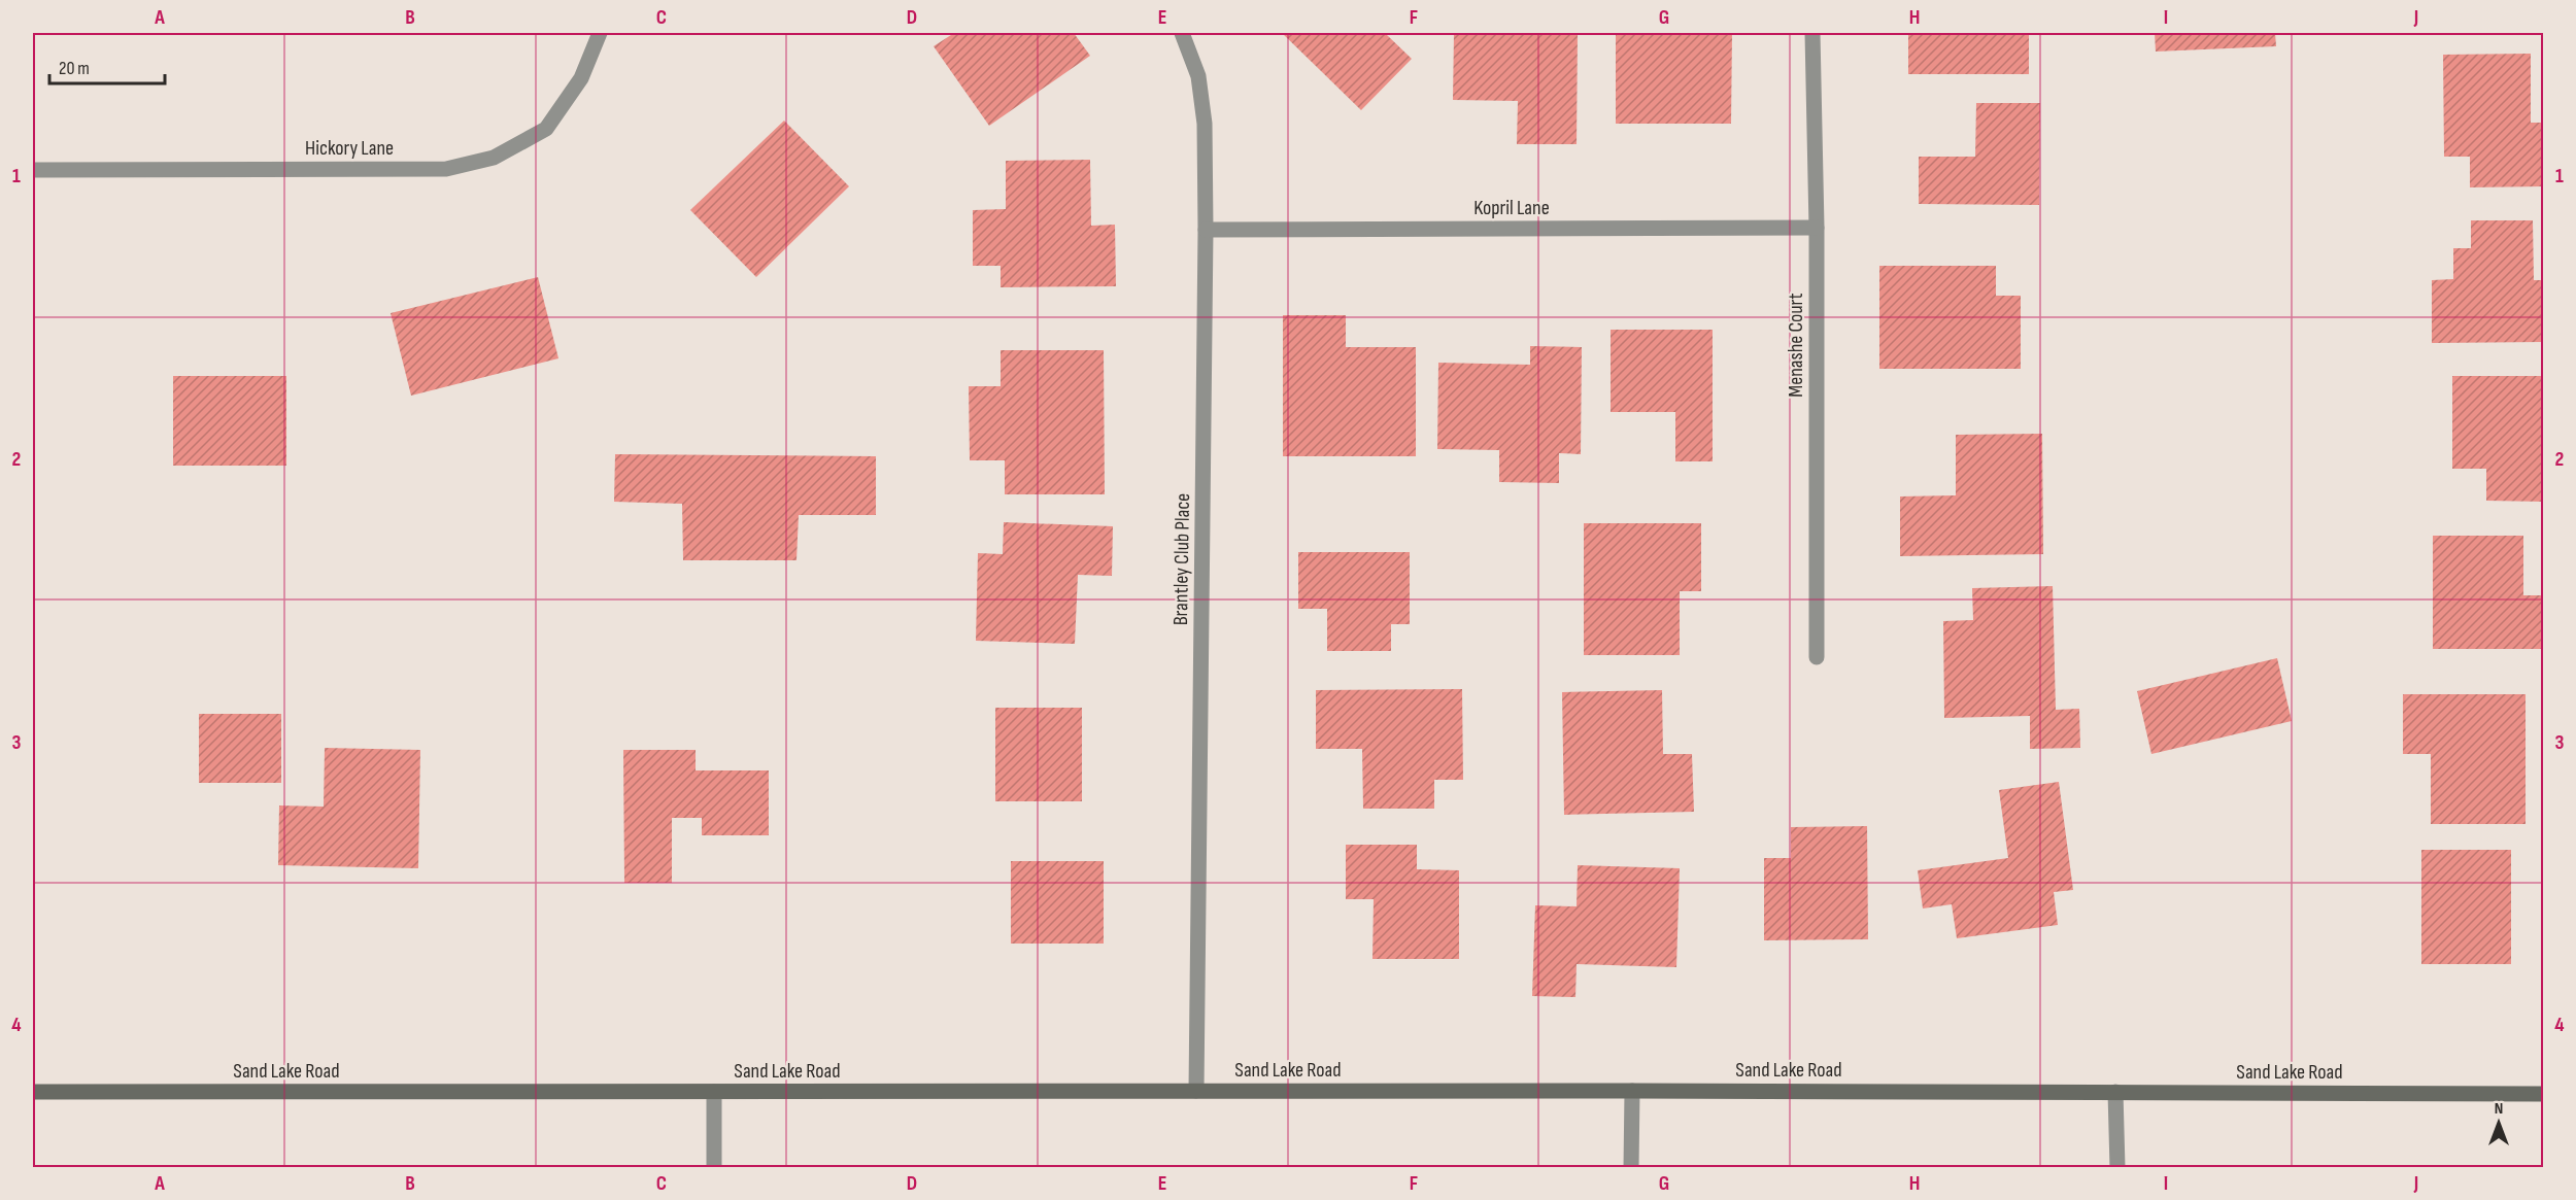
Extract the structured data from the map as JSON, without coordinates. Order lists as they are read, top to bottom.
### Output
{
  "streets": {
    "street": [
      "Hickory Lane",
      "Kopril Lane",
      "Menashe Court",
      "Brantley Club Place",
      "Sand Lake Road"
    ]
  },
  "crossings": [
    ["Kopril Lane", "Menashe Court"],
    ["Kopril Lane", "Brantley Club Place"],
    ["Brantley Club Place", "Sand Lake Road"]
  ],
  "scale_bar": "20 m",
  "north": "top",
  "grid": {
    "columns": [
      "A",
      "B",
      "C",
      "D",
      "E",
      "F",
      "G",
      "H",
      "I",
      "J"
    ],
    "rows": [
      "1",
      "2",
      "3",
      "4"
    ]
  }
}
